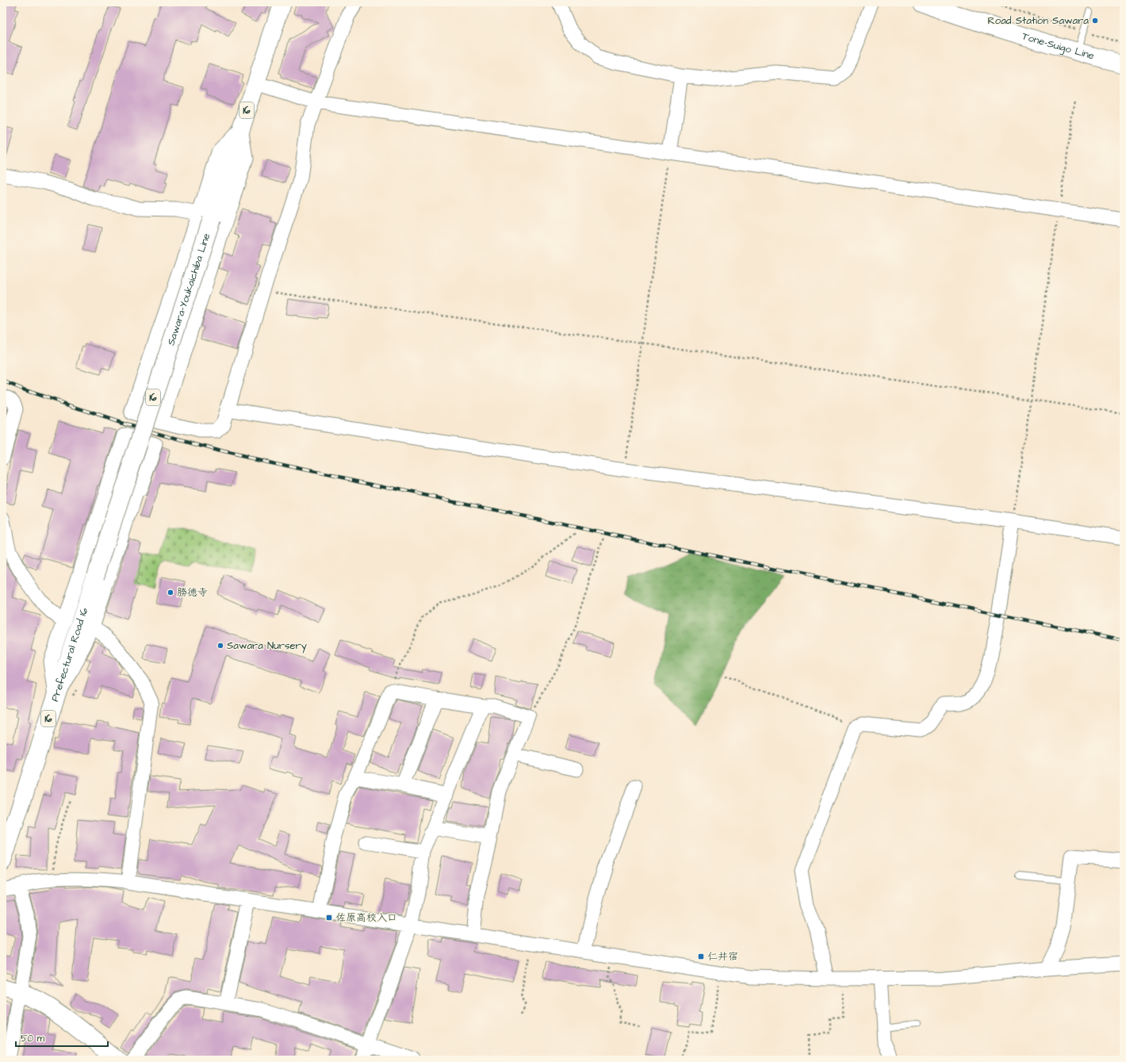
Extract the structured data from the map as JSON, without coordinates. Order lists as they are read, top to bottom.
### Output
{
  "streets": {
    "main road": [
      "Tone-Suigo Line",
      "16",
      "Sawara-Youkaichiba Line",
      "Prefectural Road 16"
    ]
  },
  "crossings": [
    ["Sawara-Youkaichiba Line", "Prefectural Road 16"]
  ],
  "places": {
    "other": ["Road Station Sawara", "勝徳寺", "Sawara Nursery"],
    "transit": ["佐原高校入口", "仁井宿"]
  },
  "scale_bar": "50 m"
}
